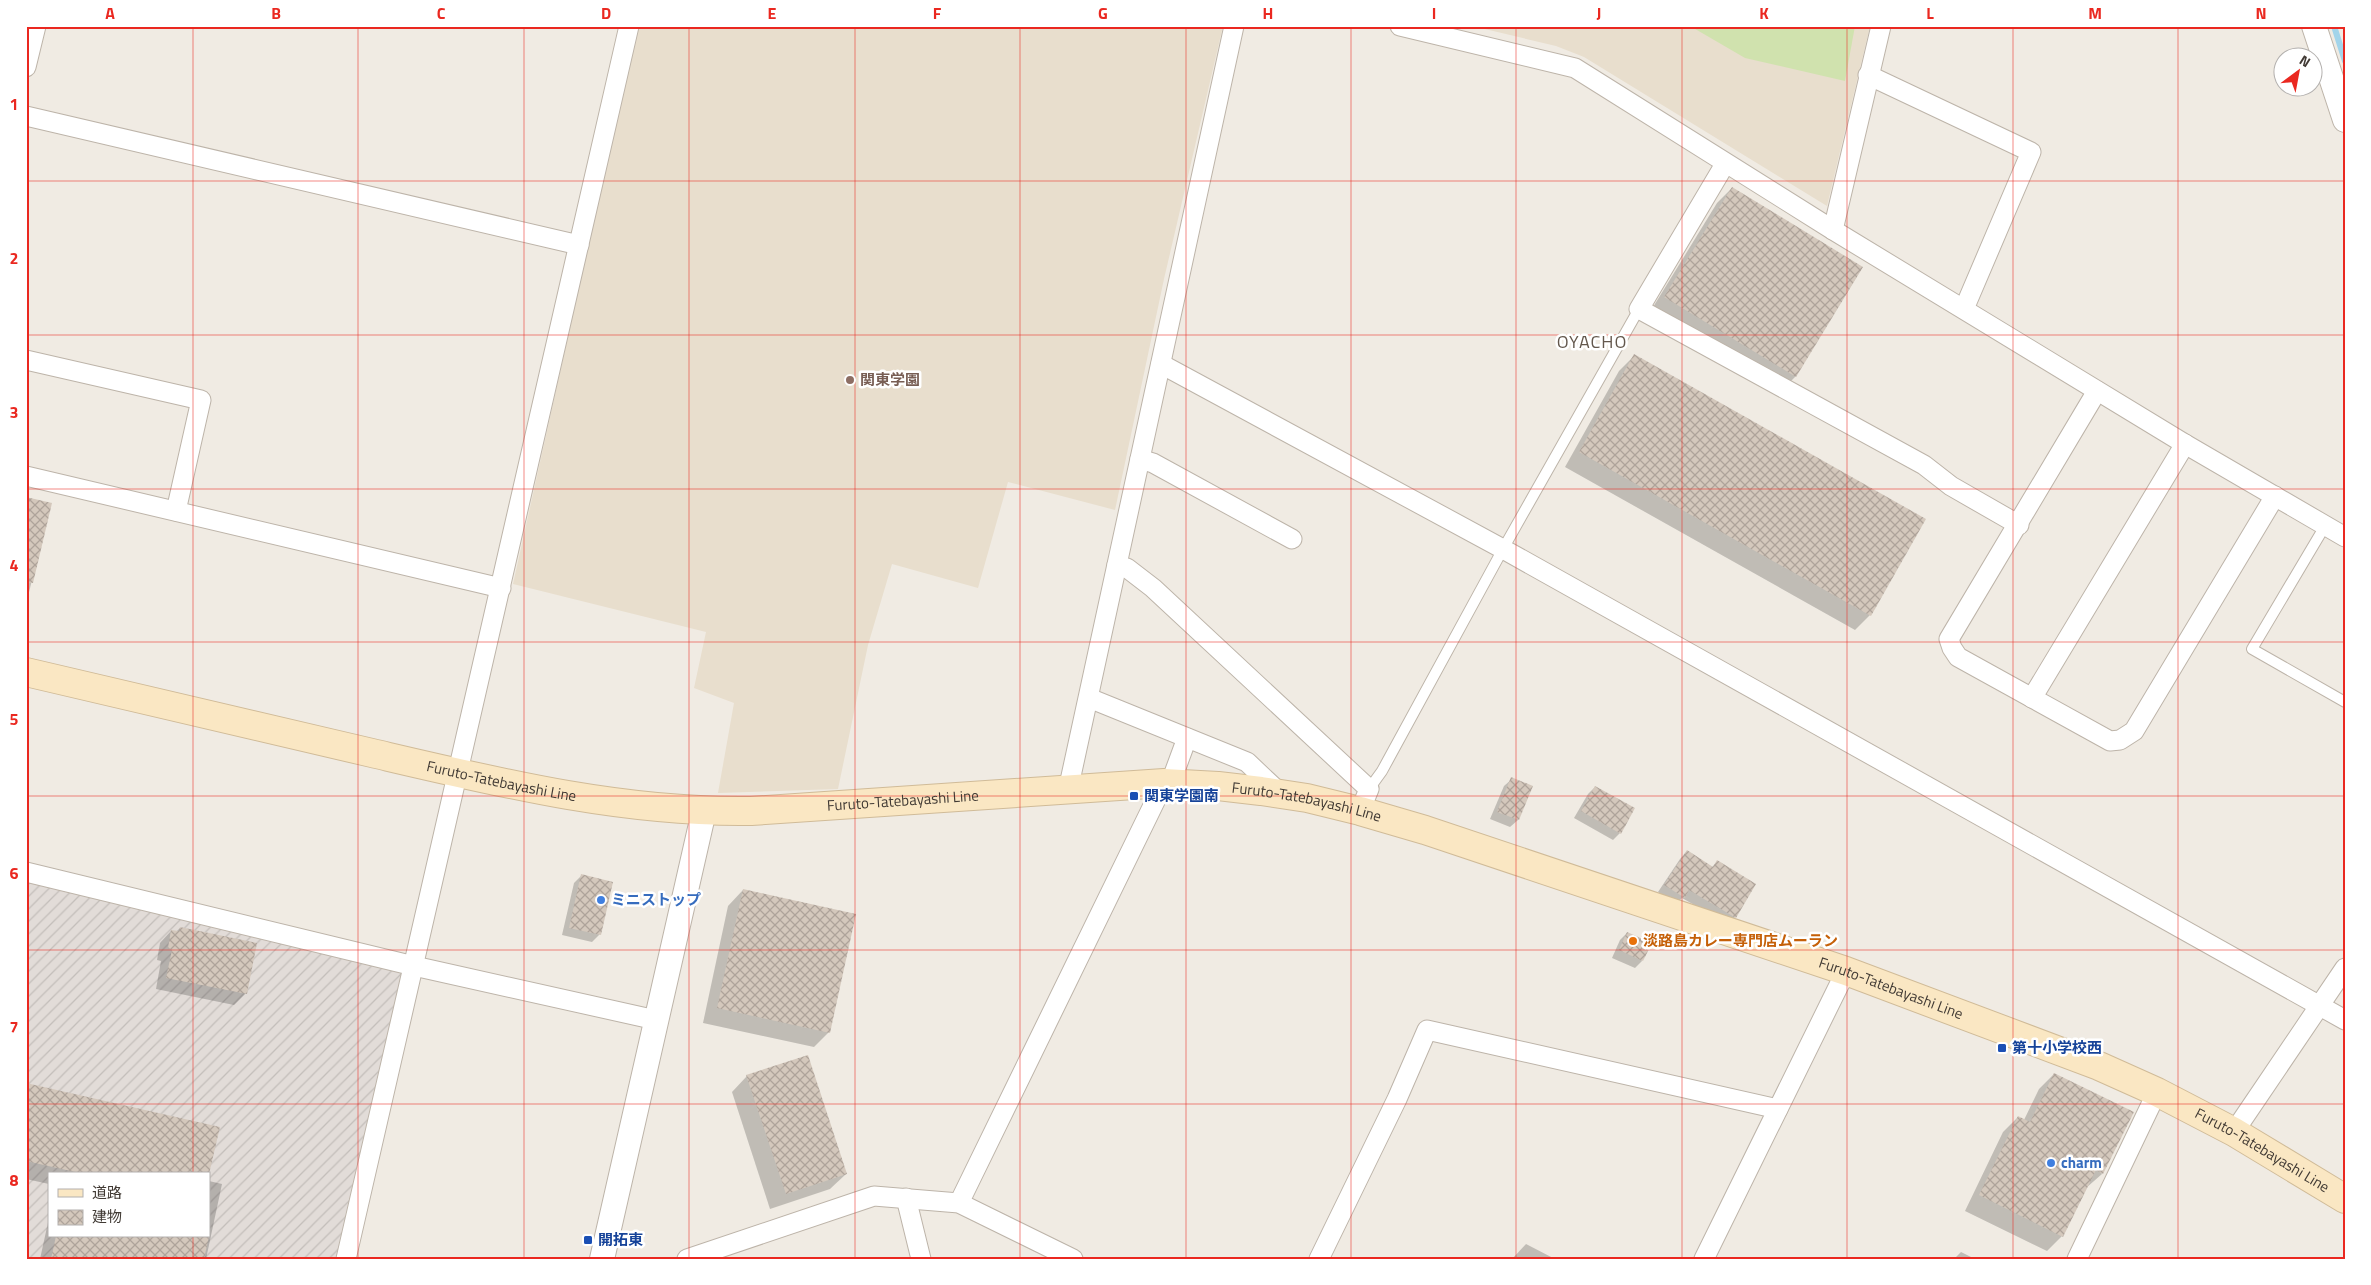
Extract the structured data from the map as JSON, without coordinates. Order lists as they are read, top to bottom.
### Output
{
  "streets": {
    "main road": ["Furuto-Tatebayashi Line"]
  },
  "districts": ["OYACHO"],
  "places": {
    "other": [
      "関東学園",
      "ミニストップ",
      "淡路島カレー専門店ムーラン",
      "charm"
    ],
    "transit": ["関東学園南", "第十小学校西", "開拓東"]
  },
  "legend": ["道路", "建物"],
  "north": "top right",
  "grid": {
    "columns": [
      "A",
      "B",
      "C",
      "D",
      "E",
      "F",
      "G",
      "H",
      "I",
      "J",
      "K",
      "L",
      "M",
      "N"
    ],
    "rows": [
      "1",
      "2",
      "3",
      "4",
      "5",
      "6",
      "7",
      "8"
    ]
  }
}
